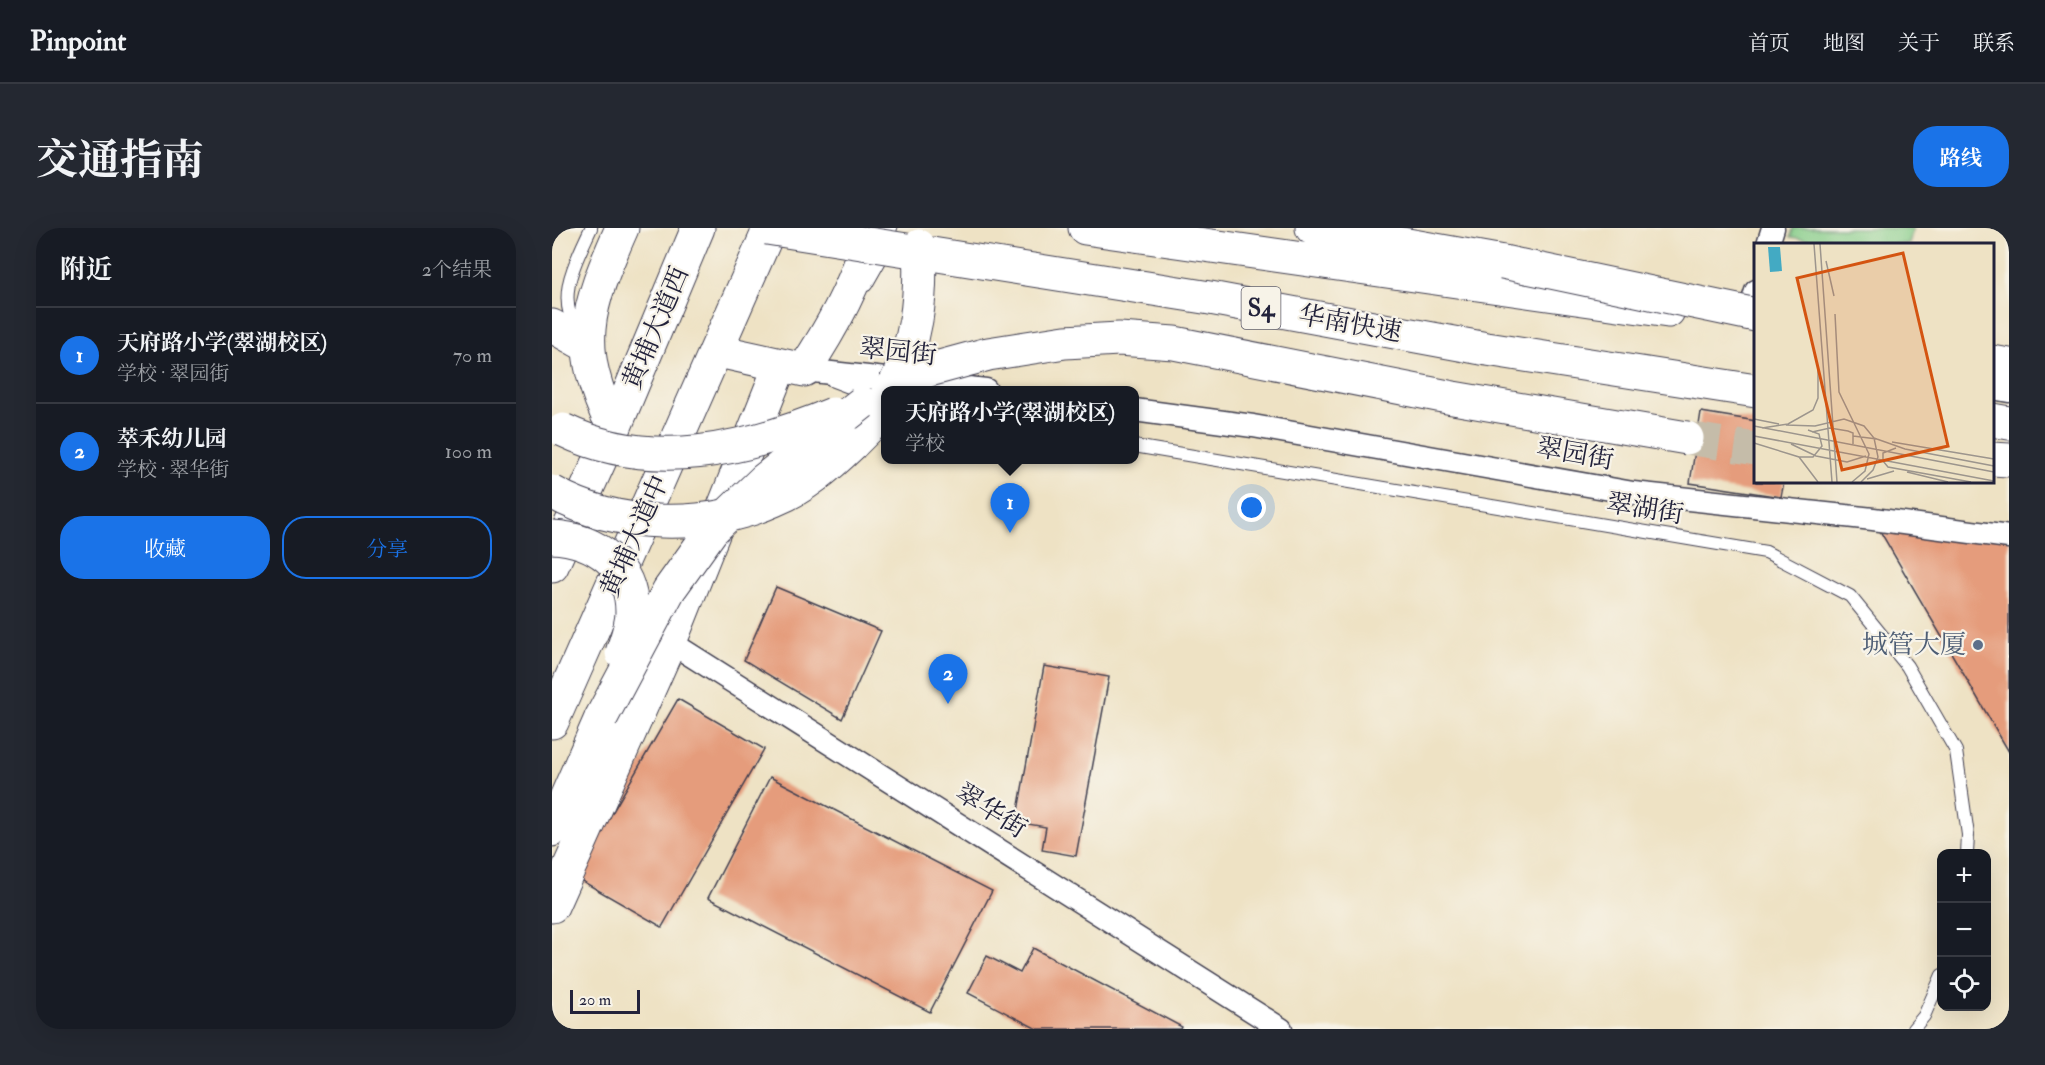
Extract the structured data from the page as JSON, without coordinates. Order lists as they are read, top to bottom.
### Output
{
  "streets": {
    "main road": [
      "S4",
      "华南快速",
      "黄埔大道西",
      "黄埔大道中"
    ],
    "street": ["翠园街", "翠华街"],
    "lane": ["翠湖街"]
  },
  "places": ["城管大厦"],
  "scale_bar": "20 m",
  "page": {
    "header": "Pinpoint",
    "nav": [
      "首页",
      "地图",
      "关于",
      "联系"
    ],
    "title": "交通指南",
    "buttons": [
      "路线",
      ["收藏", "分享"]
    ],
    "heading": ["附近", "2个结果"],
    "list": [
      {
        "mark": "1",
        "name": "天府路小学(翠湖校区)",
        "note": "学校 · 翠园街",
        "value": "70 m"
      },
      {
        "mark": "2",
        "name": "萃禾幼儿园",
        "note": "学校 · 翠华街",
        "value": "100 m"
      }
    ],
    "popup": ["天府路小学(翠湖校区)", "学校"],
    "pins": ["1", "2"],
    "map_buttons": ["+", "−"],
    "scale": "20 m"
  }
}
